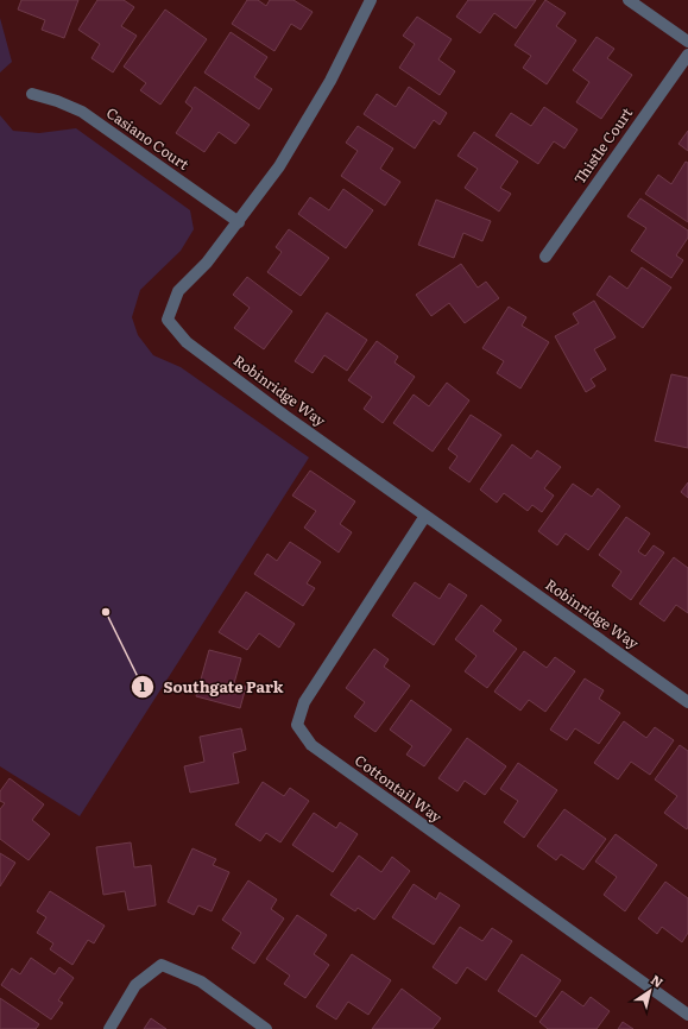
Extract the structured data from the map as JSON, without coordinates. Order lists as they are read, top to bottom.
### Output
{
  "streets": {
    "street": [
      "Casiano Court",
      "Thistle Court",
      "Robinridge Way",
      "Cottontail Way"
    ]
  },
  "crossings": [
    ["Casiano Court", "Robinridge Way"],
    ["Robinridge Way", "Cottontail Way"]
  ],
  "places": ["Southgate Park"],
  "north": "top right"
}
